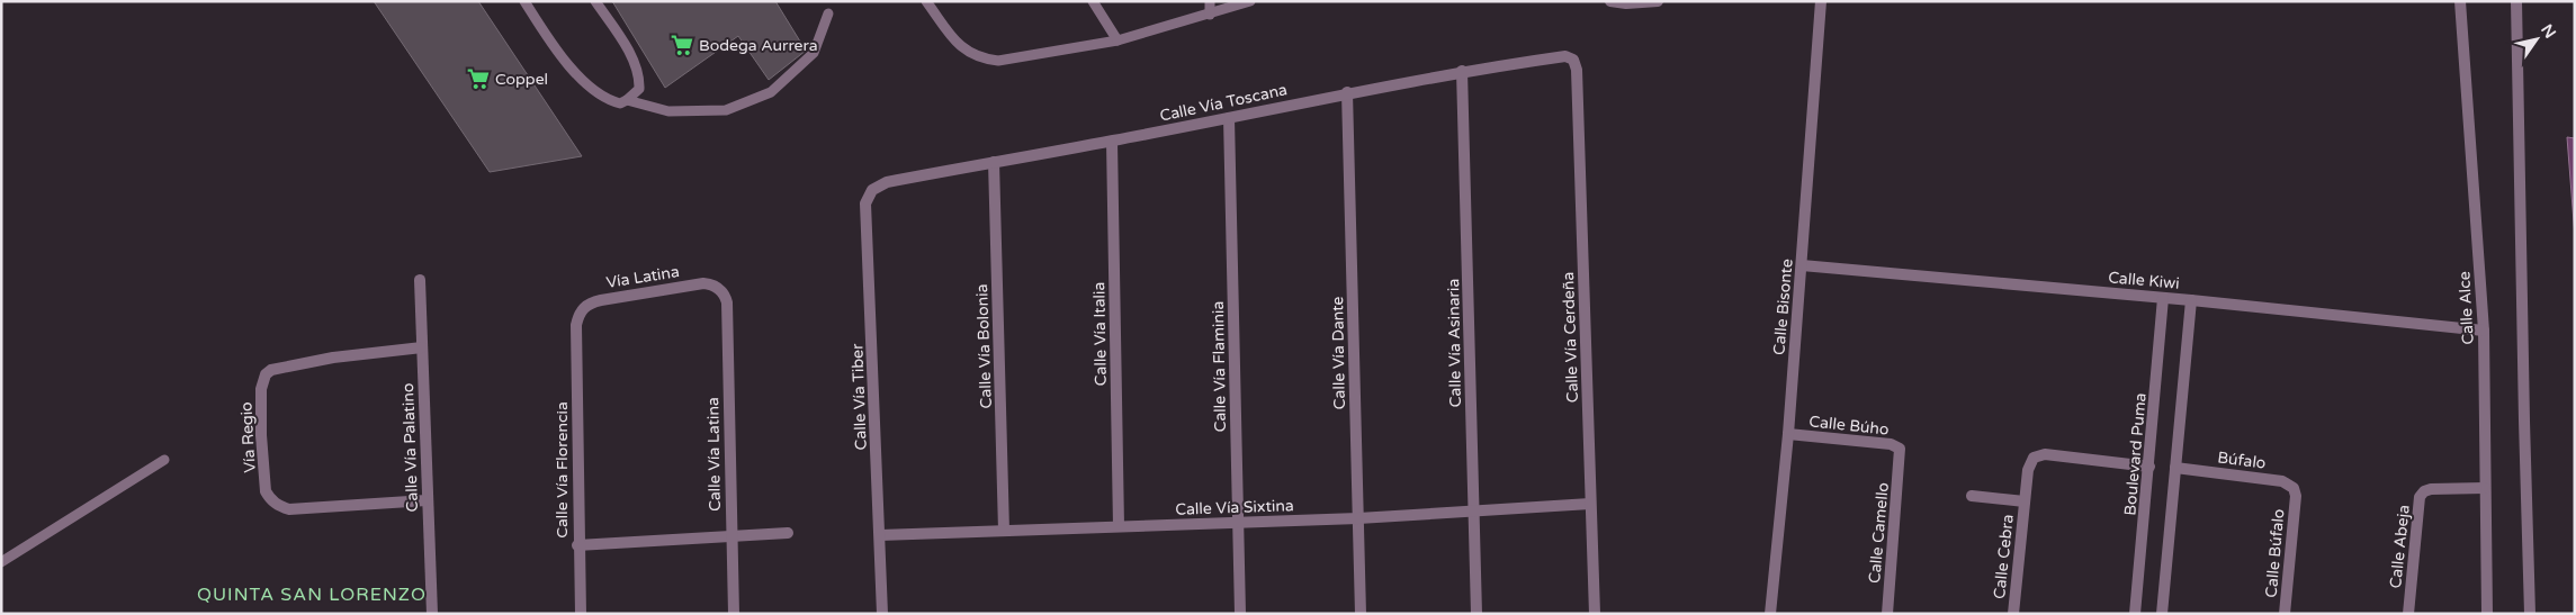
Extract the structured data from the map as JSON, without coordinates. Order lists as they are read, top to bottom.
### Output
{
  "streets": {
    "street": [
      "Calle Vía Toscana",
      "Vía Latina",
      "Calle Kiwi",
      "Calle Bisonte",
      "Calle Alce",
      "Calle Vía Italia",
      "Calle Vía Cerdeña",
      "Calle Vía Asinaria",
      "Calle Vía Bolonia",
      "Calle Vía Dante",
      "Calle Vía Flaminia",
      "Calle Vía Tiber",
      "Calle Búho",
      "Vía Regio",
      "Calle Vía Palatino",
      "Calle Vía Latina",
      "Boulevard Puma",
      "Búfalo",
      "Calle Vía Florencia",
      "Calle Vía Sixtina",
      "Calle Camello",
      "Calle Abeja",
      "Calle Búfalo",
      "Calle Cebra"
    ]
  },
  "crossings": [
    ["Calle Vía Toscana", "Calle Vía Italia"],
    ["Calle Vía Toscana", "Calle Vía Cerdeña"],
    ["Calle Vía Toscana", "Calle Vía Asinaria"],
    ["Calle Vía Toscana", "Calle Vía Bolonia"],
    ["Calle Vía Toscana", "Calle Vía Dante"],
    ["Calle Vía Toscana", "Calle Vía Flaminia"],
    ["Calle Vía Toscana", "Calle Vía Tiber"],
    ["Vía Latina", "Calle Vía Latina"],
    ["Vía Latina", "Calle Vía Florencia"],
    ["Calle Kiwi", "Calle Bisonte"],
    ["Calle Kiwi", "Calle Alce"],
    ["Calle Kiwi", "Boulevard Puma"],
    ["Calle Bisonte", "Calle Búho"],
    ["Calle Alce", "Calle Abeja"],
    ["Calle Vía Italia", "Calle Vía Sixtina"],
    ["Calle Vía Cerdeña", "Calle Vía Sixtina"],
    ["Calle Vía Asinaria", "Calle Vía Sixtina"],
    ["Calle Vía Bolonia", "Calle Vía Sixtina"],
    ["Calle Vía Dante", "Calle Vía Sixtina"],
    ["Calle Vía Flaminia", "Calle Vía Sixtina"],
    ["Calle Vía Tiber", "Calle Vía Sixtina"],
    ["Calle Búho", "Calle Camello"],
    ["Vía Regio", "Calle Vía Palatino"],
    ["Boulevard Puma", "Calle Cebra"],
    ["Búfalo", "Calle Búfalo"]
  ],
  "districts": ["QUINTA SAN LORENZO"],
  "places": {
    "supermarket": ["Bodega Aurrera", "Coppel"]
  },
  "north": "top right"
}
